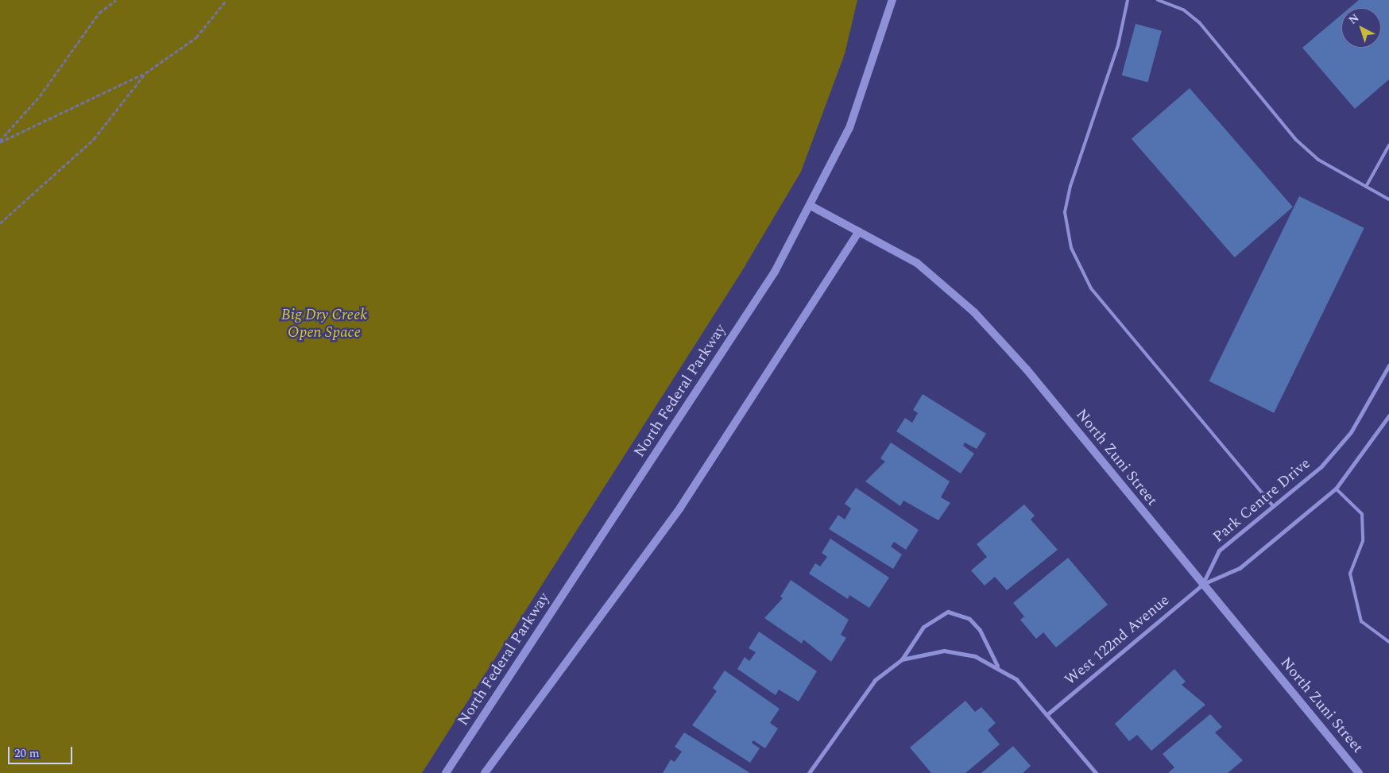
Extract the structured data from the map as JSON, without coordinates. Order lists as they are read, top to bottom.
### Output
{
  "streets": {
    "main road": ["North Federal Parkway", "North Zuni Street"],
    "street": ["Park Centre Drive", "West 122nd Avenue"]
  },
  "crossings": [
    ["North Federal Parkway", "North Zuni Street"],
    ["North Zuni Street", "Park Centre Drive"],
    ["North Zuni Street", "West 122nd Avenue"],
    ["Park Centre Drive", "West 122nd Avenue"]
  ],
  "parks": ["Big Dry Creek Open Space"],
  "scale_bar": "20 m",
  "north": "top left"
}
